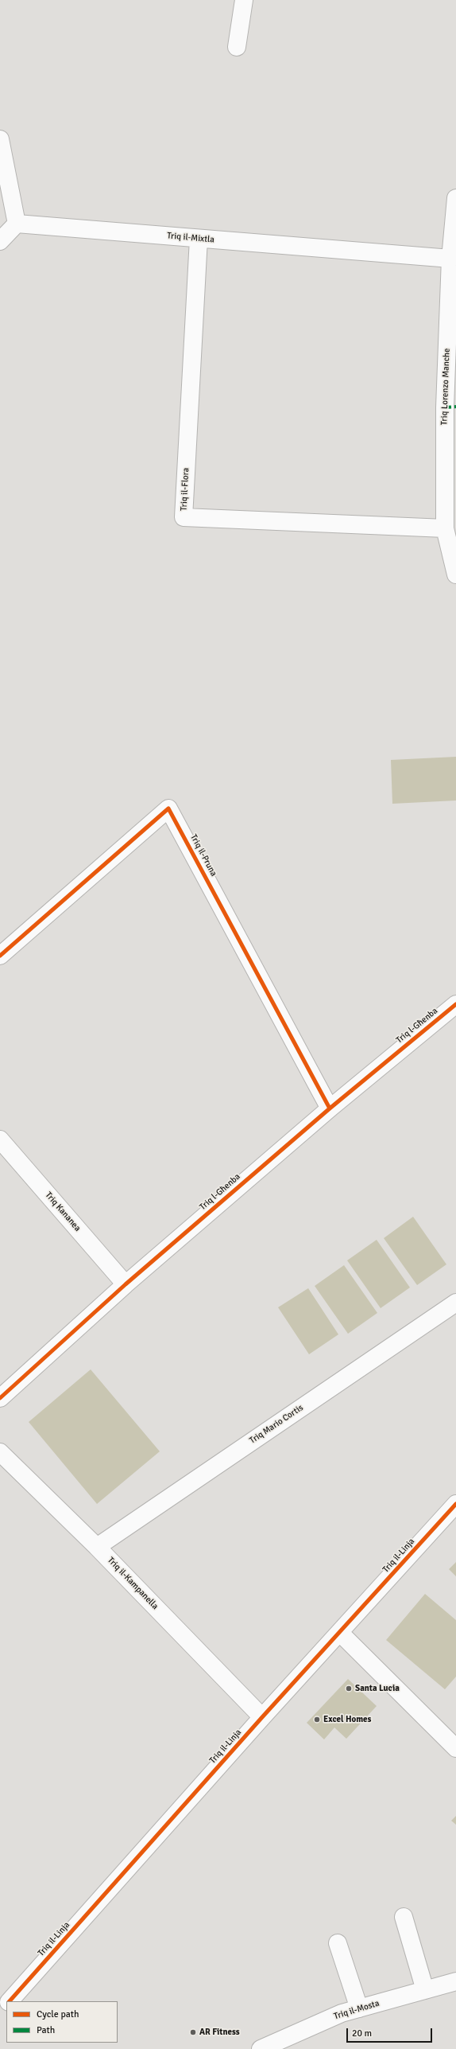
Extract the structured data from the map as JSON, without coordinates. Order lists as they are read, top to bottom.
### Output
{
  "streets": {
    "street": [
      "Triq il-Mixtla",
      "Triq Lorenzo Manche",
      "Triq il-Flora",
      "Triq il-Pruna",
      "Triq l-Għenba",
      "Triq Kananea",
      "Triq Mario Cortis",
      "Triq il-Linja",
      "Triq il-Kampanella",
      "Triq il-Mosta"
    ]
  },
  "crossings": [
    ["Triq il-Mixtla", "Triq Lorenzo Manche"],
    ["Triq il-Mixtla", "Triq il-Flora"],
    ["Triq Lorenzo Manche", "Triq il-Flora"],
    ["Triq il-Pruna", "Triq l-Għenba"],
    ["Triq l-Għenba", "Triq Kananea"],
    ["Triq Mario Cortis", "Triq il-Kampanella"],
    ["Triq il-Linja", "Triq il-Kampanella"]
  ],
  "places": ["Santa Lucia", "Excel Homes", "AR Fitness"],
  "legend": ["Cycle path", "Path"],
  "scale_bar": "20 m"
}
